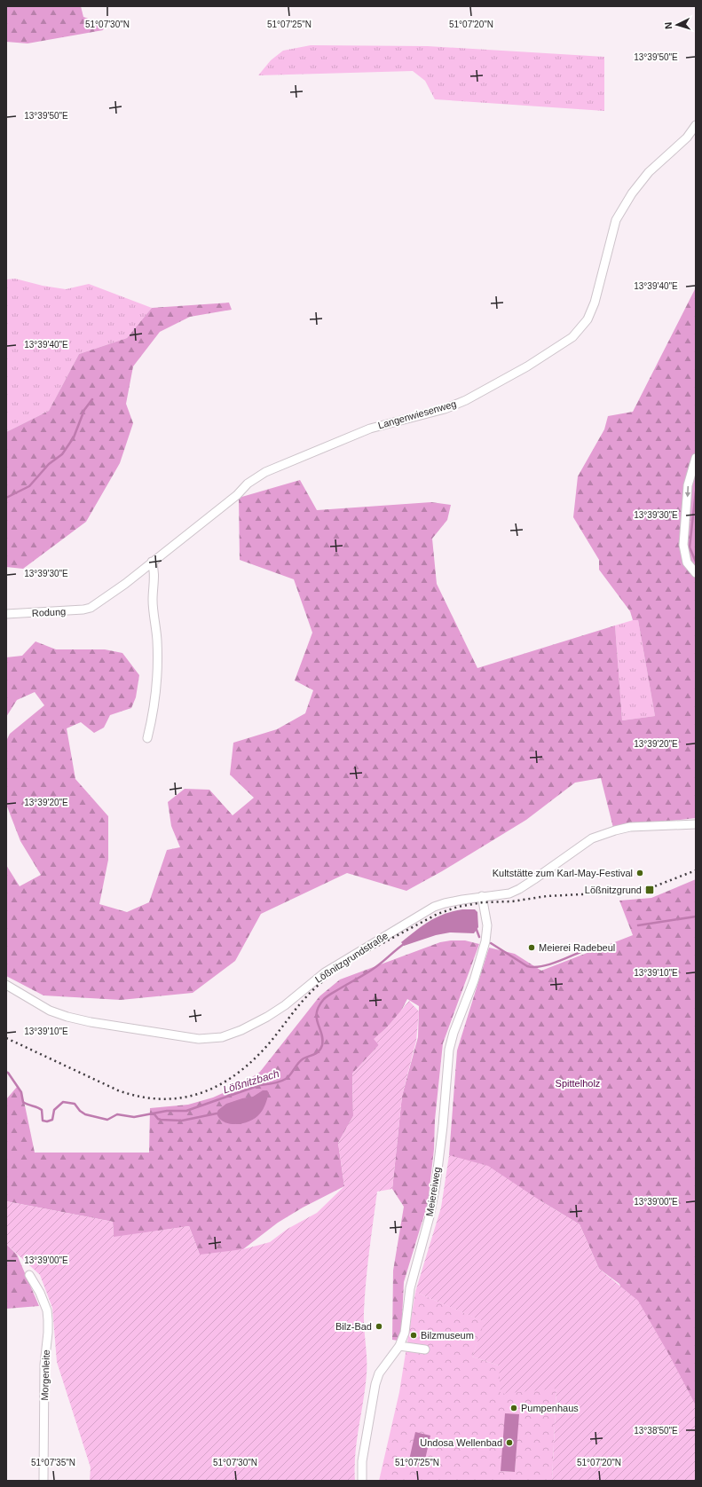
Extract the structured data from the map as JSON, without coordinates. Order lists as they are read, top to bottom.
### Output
{
  "streets": {
    "street": [
      "Langenwiesenweg",
      "Rodung",
      "Lößnitzgrundstraße",
      "Meiereiweg",
      "Morgenleite"
    ]
  },
  "crossings": [
    ["Langenwiesenweg", "Rodung"],
    ["Lößnitzgrundstraße", "Meiereiweg"]
  ],
  "water": ["Lößnitzbach"],
  "parks": ["Spittelholz"],
  "places": {
    "other": [
      "Kultstätte zum Karl-May-Festival",
      "Meierei Radebeul",
      "Bilz-Bad",
      "Bilzmuseum",
      "Pumpenhaus",
      "Undosa Wellenbad"
    ],
    "transit": ["Lößnitzgrund"]
  },
  "north": "left",
  "coordinates": [
    "51°07'30\"N",
    "51°07'25\"N",
    "51°07'20\"N",
    "13°39'50\"E",
    "13°39'40\"E",
    "13°39'30\"E",
    "13°39'20\"E",
    "13°39'10\"E",
    "13°39'00\"E",
    "13°38'50\"E",
    "51°07'35\"N"
  ]
}
